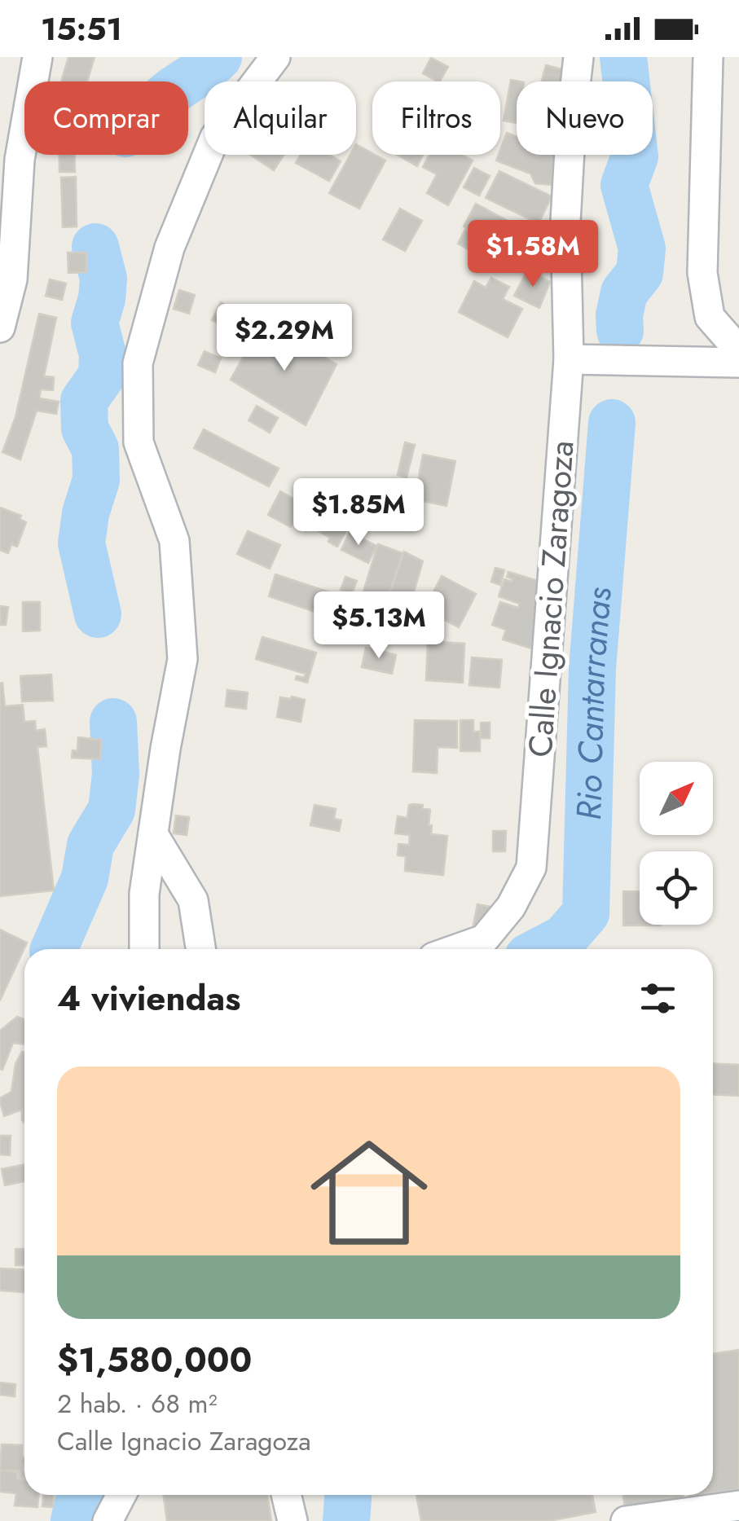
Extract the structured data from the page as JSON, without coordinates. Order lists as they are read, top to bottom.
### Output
{
  "streets": {
    "street": ["Calle Ignacio Zaragoza"]
  },
  "water": ["Rio Cantarranas"],
  "north": "top right",
  "page": {
    "status": "15:51",
    "chip": [
      "Comprar",
      "Alquilar",
      "Filtros",
      "Nuevo"
    ],
    "price": [
      "$1.58M",
      "$2.29M",
      "$1.85M",
      "$5.13M"
    ],
    "heading": "4 viviendas",
    "list": [
      {
        "name": "$1,580,000",
        "note": "2 hab. · 68 m² · Calle Ignacio Zaragoza"
      }
    ]
  }
}
